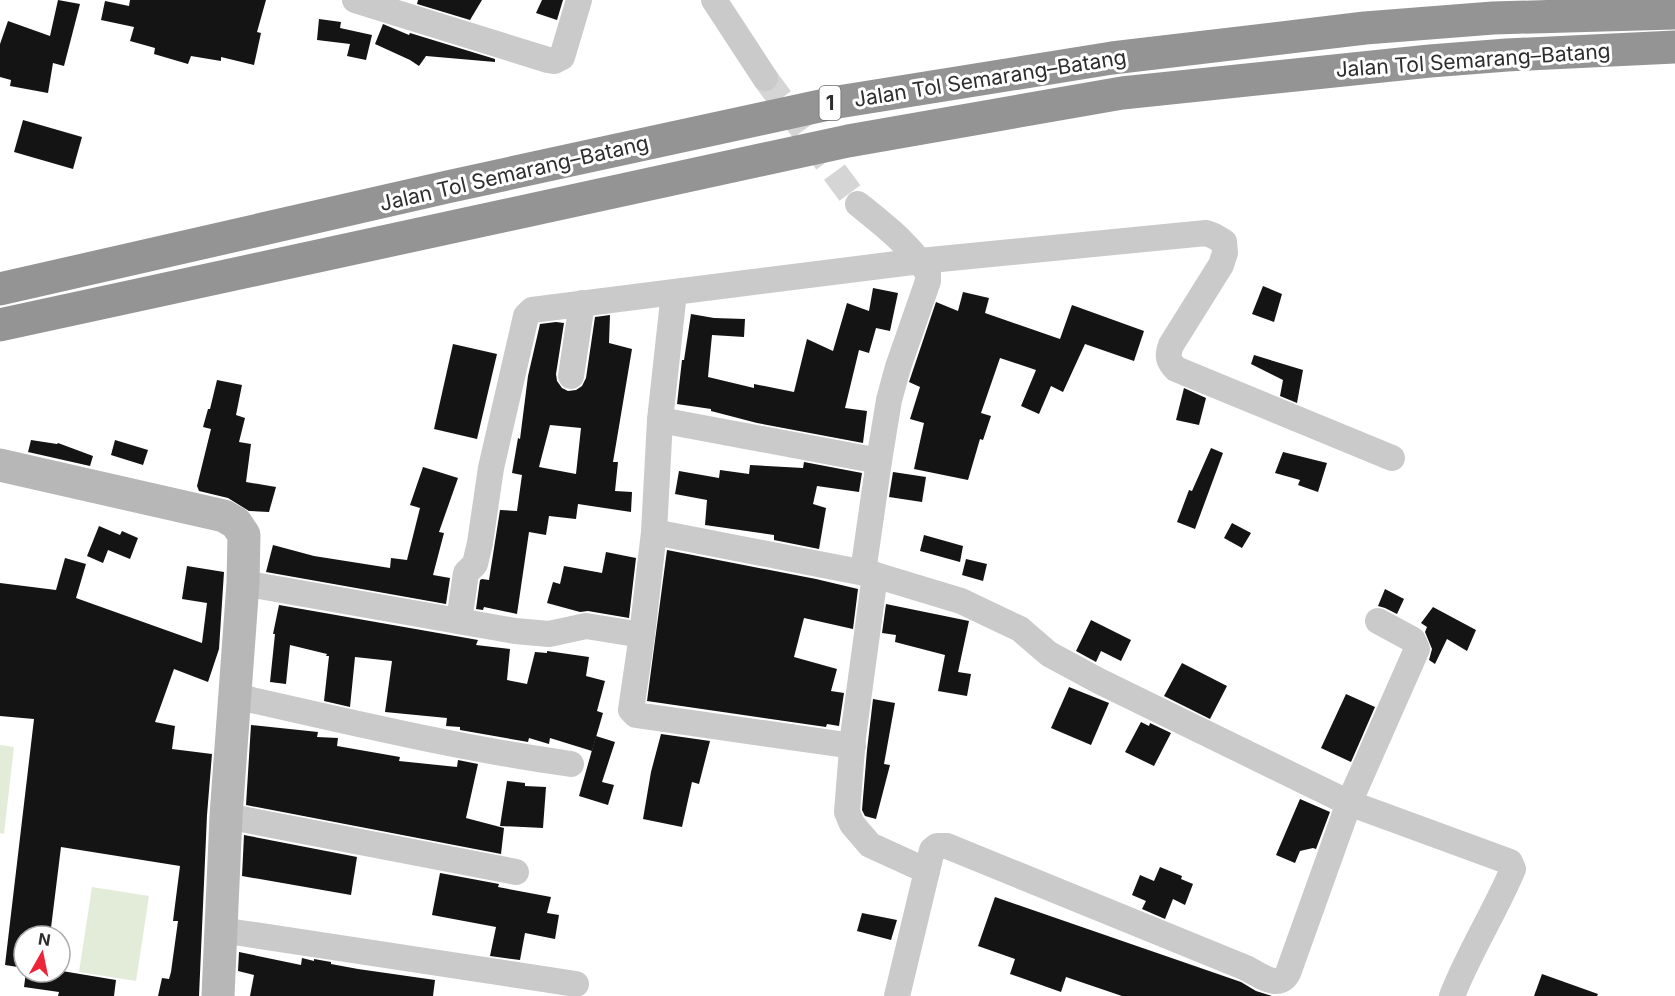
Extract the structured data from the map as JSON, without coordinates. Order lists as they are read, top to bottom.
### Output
{
  "streets": {
    "highway": ["Jalan Tol Semarang–Batang", "1"]
  },
  "north": "top"
}
